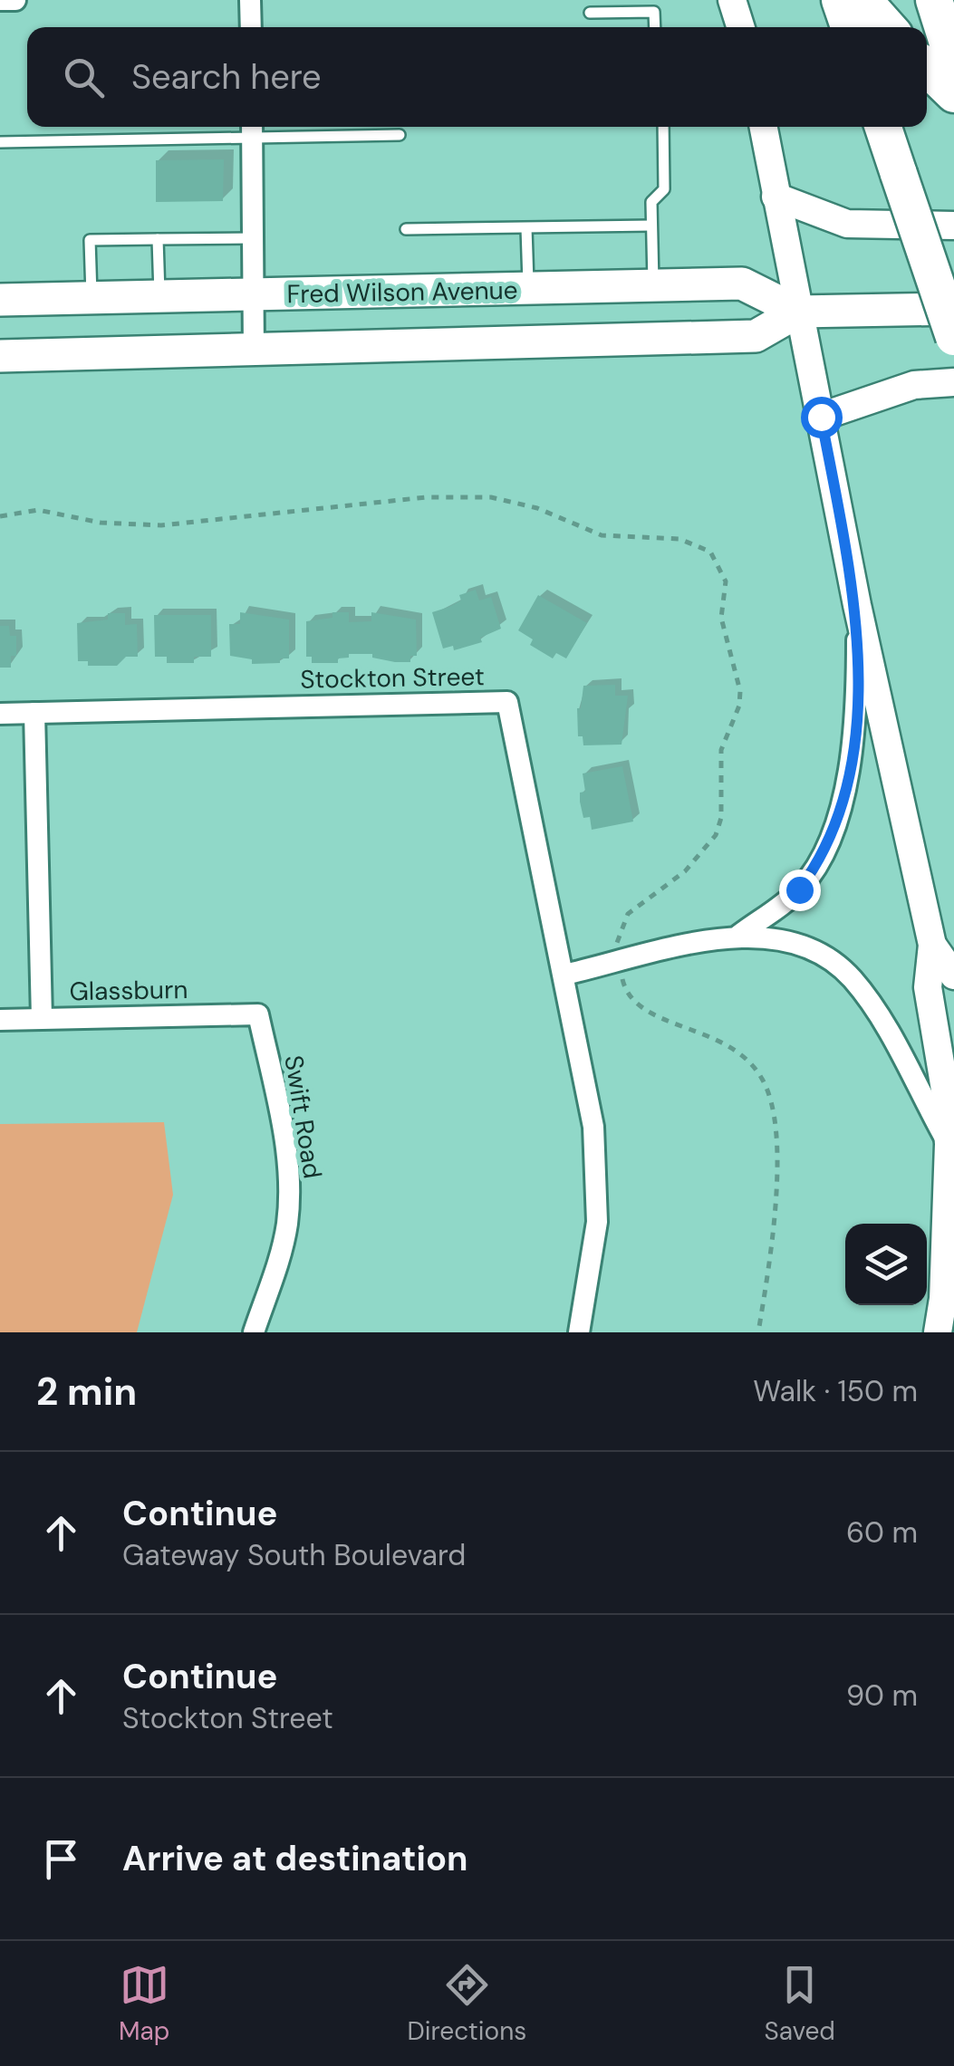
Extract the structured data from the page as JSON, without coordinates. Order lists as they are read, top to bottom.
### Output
{
  "streets": {
    "main road": ["Fred Wilson Avenue"],
    "street": ["Stockton Street", "Glassburn", "Swift Road"]
  },
  "crossings": [
    ["Glassburn", "Swift Road"]
  ],
  "page": {
    "search": "Search here",
    "heading": ["2 min", "Walk · 150 m"],
    "list": [
      ["Continue", "Gateway South Boulevard", "60 m"],
      ["Continue", "Stockton Street", "90 m"],
      "Arrive at destination"
    ],
    "nav": ["Map", "Directions", "Saved"]
  }
}
